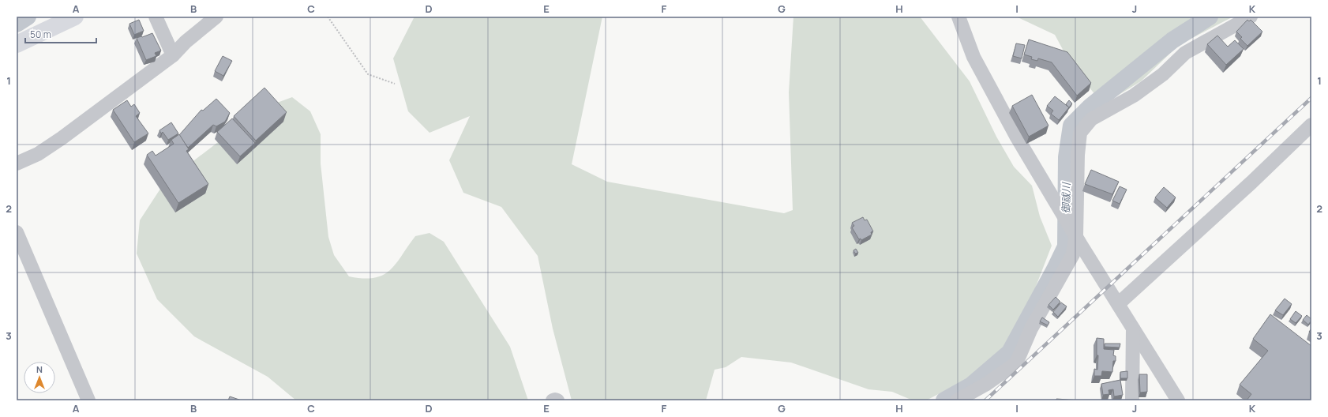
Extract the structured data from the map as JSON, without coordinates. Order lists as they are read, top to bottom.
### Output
{
  "water": ["御祓川"],
  "scale_bar": "50 m",
  "north": "top",
  "grid": {
    "columns": [
      "A",
      "B",
      "C",
      "D",
      "E",
      "F",
      "G",
      "H",
      "I",
      "J",
      "K"
    ],
    "rows": ["1", "2", "3"]
  }
}
